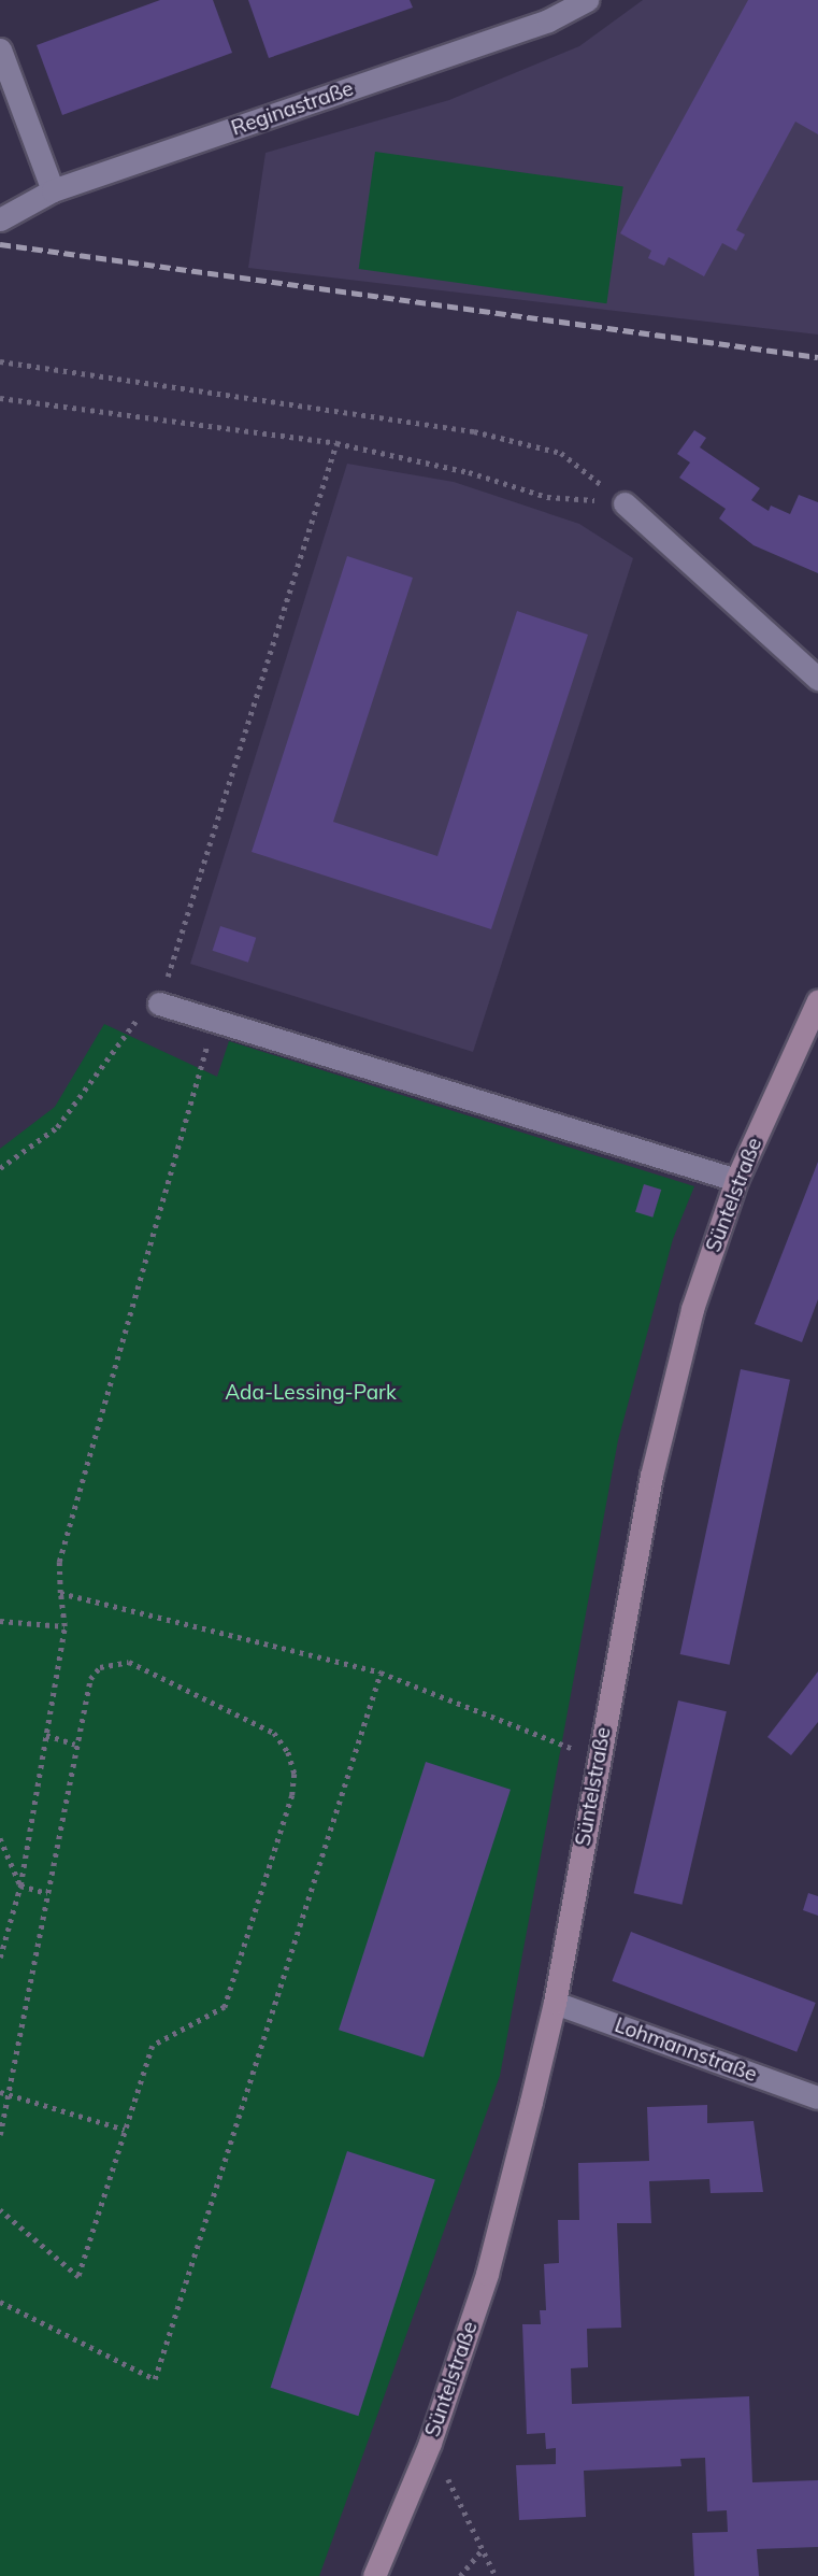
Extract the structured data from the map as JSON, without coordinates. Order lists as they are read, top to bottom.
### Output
{
  "streets": {
    "street": ["Reginastraße", "Süntelstraße", "Lohmannstraße"]
  },
  "crossings": [
    ["Süntelstraße", "Lohmannstraße"]
  ],
  "parks": ["Ada-Lessing-Park"]
}
